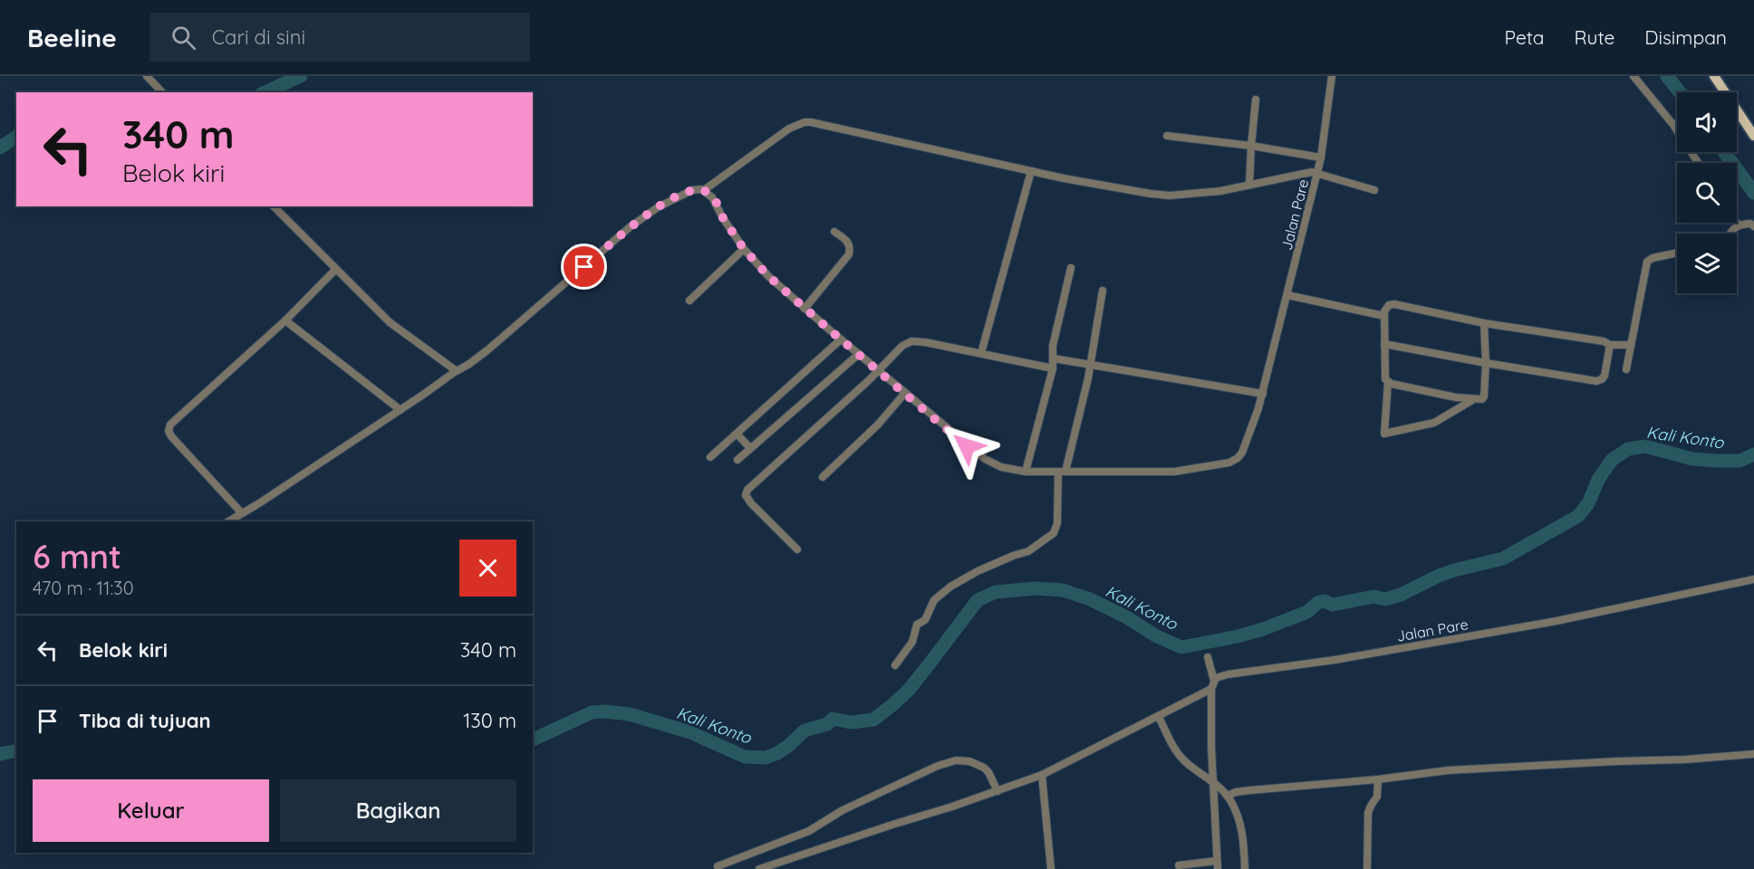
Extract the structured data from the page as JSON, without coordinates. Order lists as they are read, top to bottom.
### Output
{
  "streets": {
    "street": ["Jalan Pare"]
  },
  "water": ["Kali Konto"],
  "page": {
    "header": "Beeline",
    "search": "Cari di sini",
    "nav": ["Peta", "Rute", "Disimpan"],
    "turn": ["340 m", "Belok kiri"],
    "heading": ["6 mnt", "470 m · 11:30"],
    "list": [
      {
        "name": "Belok kiri",
        "value": "340 m"
      },
      {
        "name": "Tiba di tujuan",
        "value": "130 m"
      }
    ],
    "buttons": ["Keluar", "Bagikan"]
  }
}
